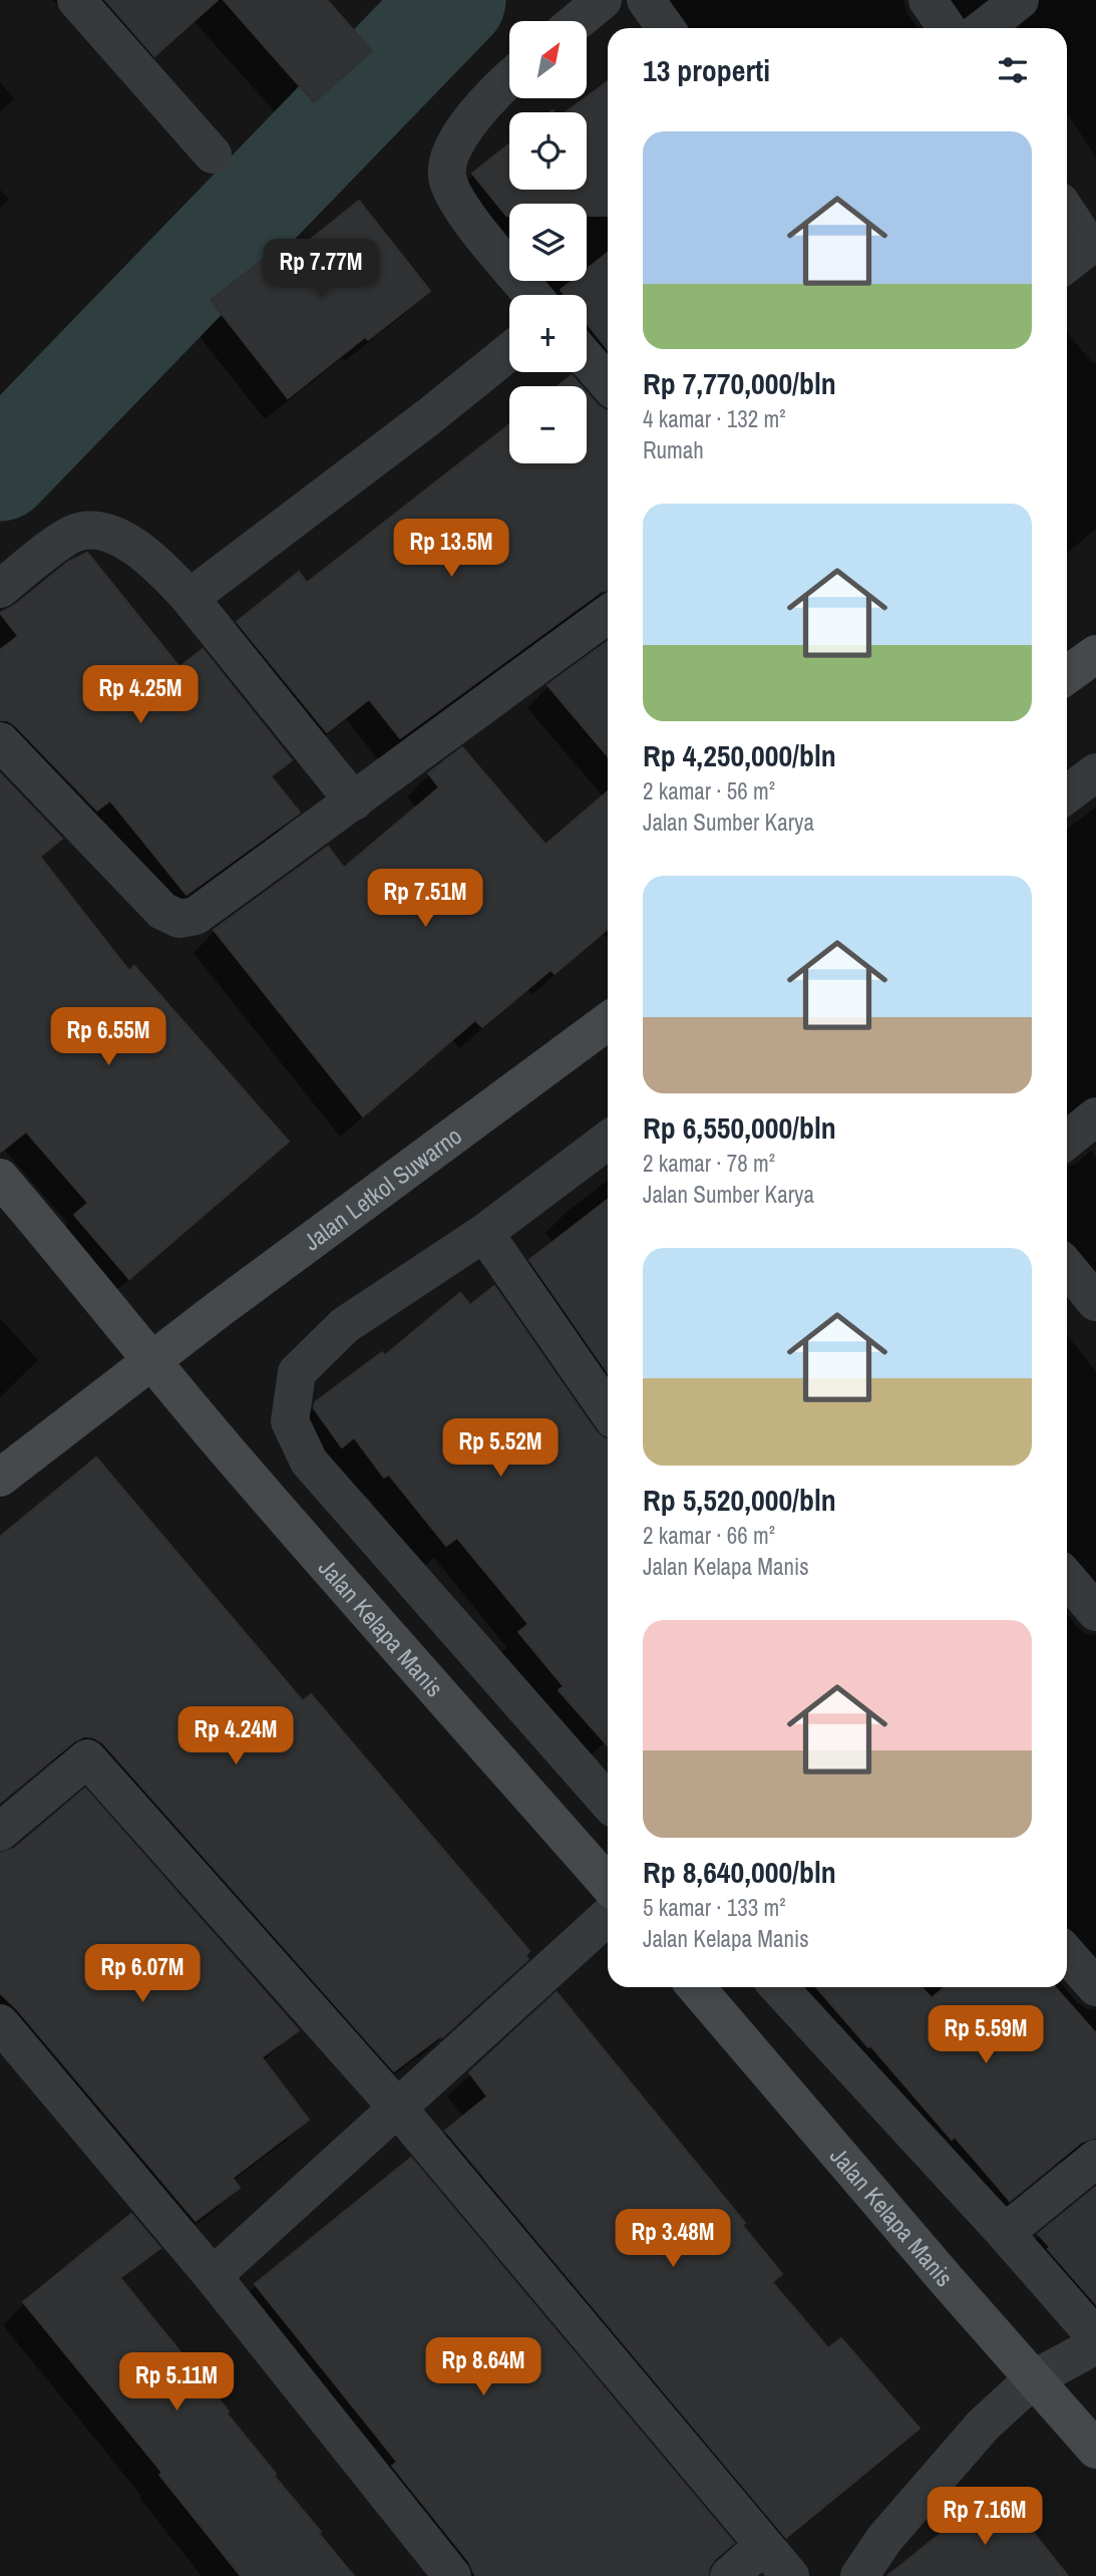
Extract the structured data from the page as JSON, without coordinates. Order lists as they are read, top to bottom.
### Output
{
  "streets": {
    "street": ["Jalan Letkol Suwarno", "Jalan Kelapa Manis"]
  },
  "crossings": [
    ["Jalan Letkol Suwarno", "Jalan Kelapa Manis"]
  ],
  "north": "top right",
  "page": {
    "map_buttons": ["+", "−"],
    "heading": "13 properti",
    "list": [
      {
        "name": "Rp 7,770,000/bln",
        "note": "4 kamar · 132 m² · Rumah"
      },
      {
        "name": "Rp 4,250,000/bln",
        "note": "2 kamar · 56 m² · Jalan Sumber Karya"
      },
      {
        "name": "Rp 6,550,000/bln",
        "note": "2 kamar · 78 m² · Jalan Sumber Karya"
      },
      {
        "name": "Rp 5,520,000/bln",
        "note": "2 kamar · 66 m² · Jalan Kelapa Manis"
      },
      {
        "name": "Rp 8,640,000/bln",
        "note": "5 kamar · 133 m² · Jalan Kelapa Manis"
      }
    ],
    "price": [
      "Rp 7.77M",
      "Rp 13.5M",
      "Rp 4.25M",
      "Rp 7.51M",
      "Rp 6.55M",
      "Rp 5.52M",
      "Rp 4.24M",
      "Rp 6.07M",
      "Rp 5.59M",
      "Rp 3.48M",
      "Rp 8.64M",
      "Rp 5.11M",
      "Rp 7.16M"
    ]
  }
}
